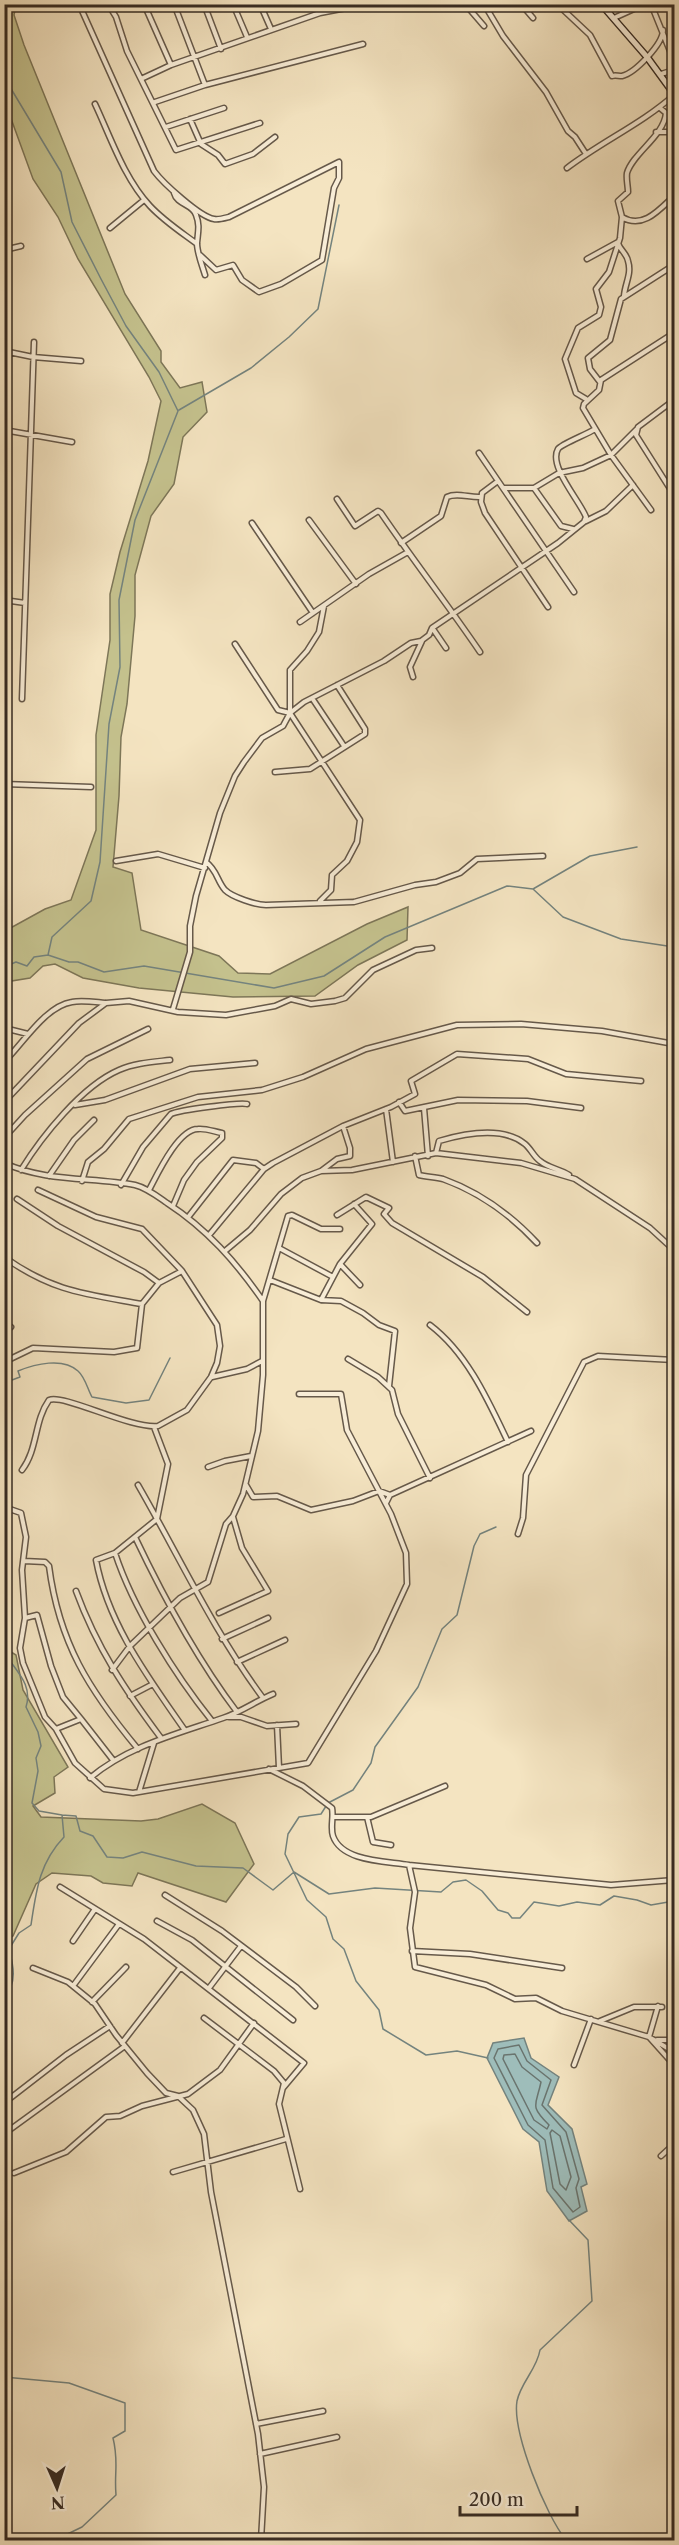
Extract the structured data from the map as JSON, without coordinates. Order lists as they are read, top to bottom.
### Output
{
  "scale_bar": "200 m",
  "north": "bottom"
}
